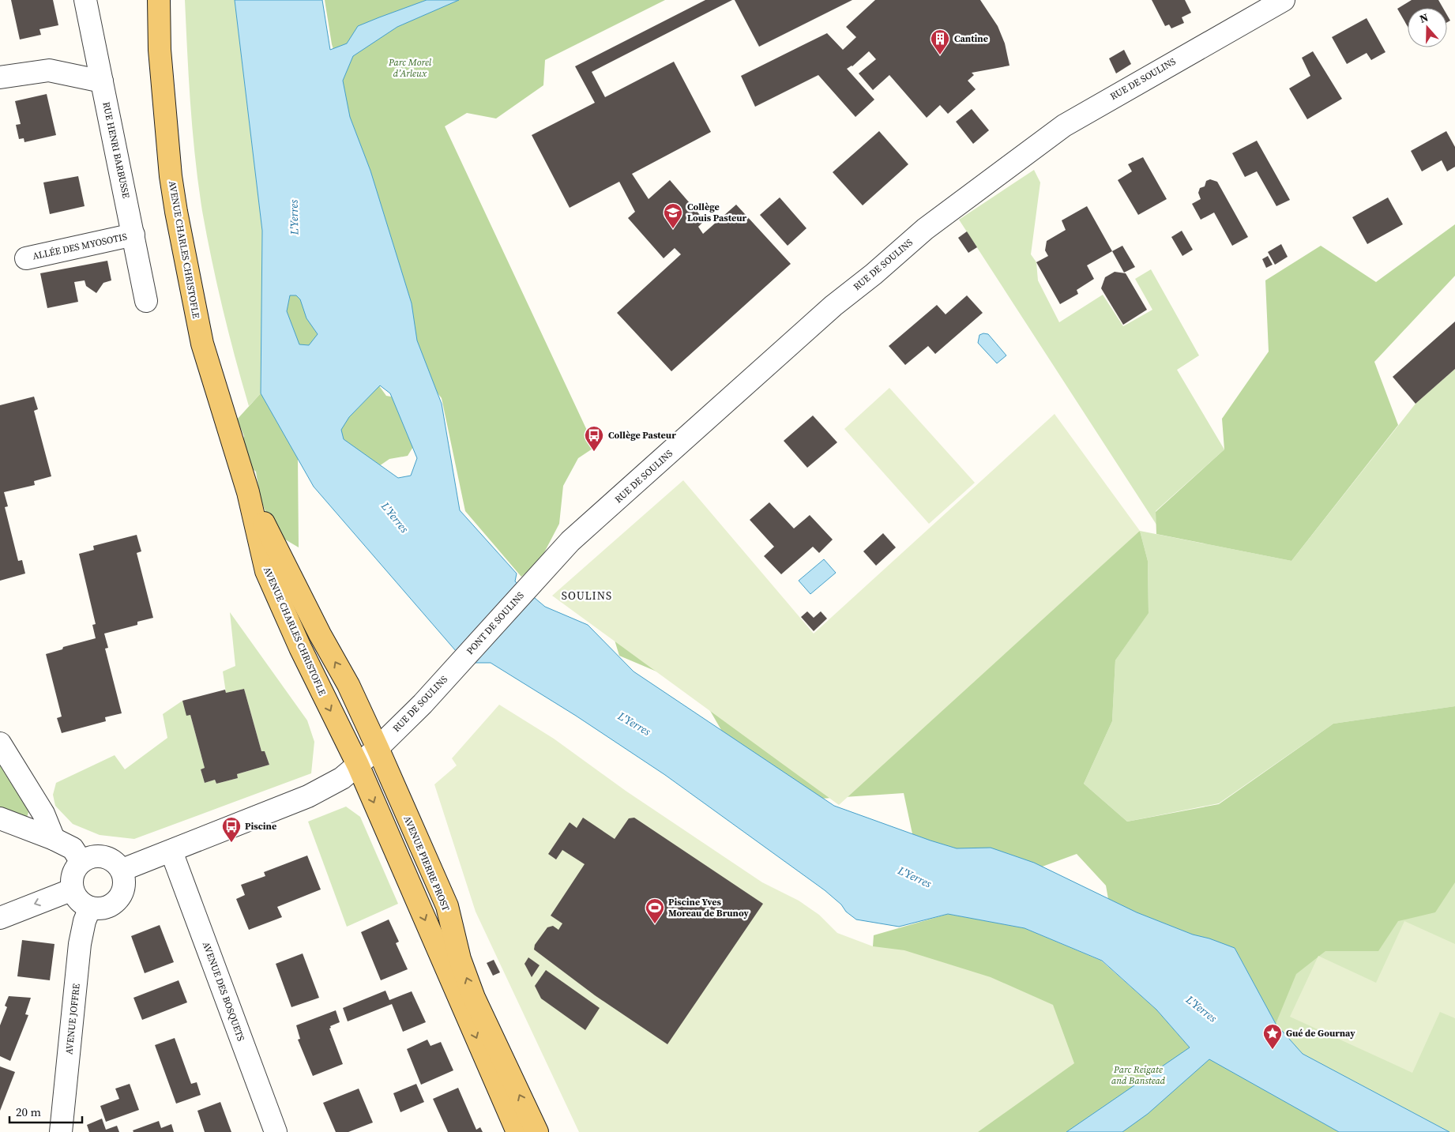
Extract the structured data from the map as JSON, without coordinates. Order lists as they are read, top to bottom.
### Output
{
  "streets": {
    "main road": ["AVENUE CHARLES CHRISTOFLE", "AVENUE PIERRE PROST"],
    "street": [
      "RUE DE SOULINS",
      "RUE HENRI BARBUSSE",
      "ALLÉE DES MYOSOTIS",
      "PONT DE SOULINS",
      "AVENUE DES BOSQUETS",
      "AVENUE JOFFRE"
    ]
  },
  "crossings": [
    ["RUE DE SOULINS", "AVENUE CHARLES CHRISTOFLE"],
    ["RUE DE SOULINS", "PONT DE SOULINS"],
    ["RUE DE SOULINS", "AVENUE PIERRE PROST"],
    ["RUE DE SOULINS", "AVENUE DES BOSQUETS"],
    ["RUE DE SOULINS", "AVENUE JOFFRE"],
    ["RUE HENRI BARBUSSE", "ALLÉE DES MYOSOTIS"],
    ["AVENUE CHARLES CHRISTOFLE", "AVENUE PIERRE PROST"]
  ],
  "districts": ["SOULINS"],
  "water": ["L'Yerres"],
  "parks": ["Parc Morel d’Arleux", "Parc Reigate and Banstead"],
  "places": {
    "building": ["Cantine"],
    "school or university": ["Collège Louis Pasteur"],
    "bus stop": ["Collège Pasteur", "Piscine"],
    "sports": ["Piscine Yves Moreau de Brunoy"],
    "place": ["Gué de Gournay"]
  },
  "scale_bar": "20 m",
  "north": "top"
}
